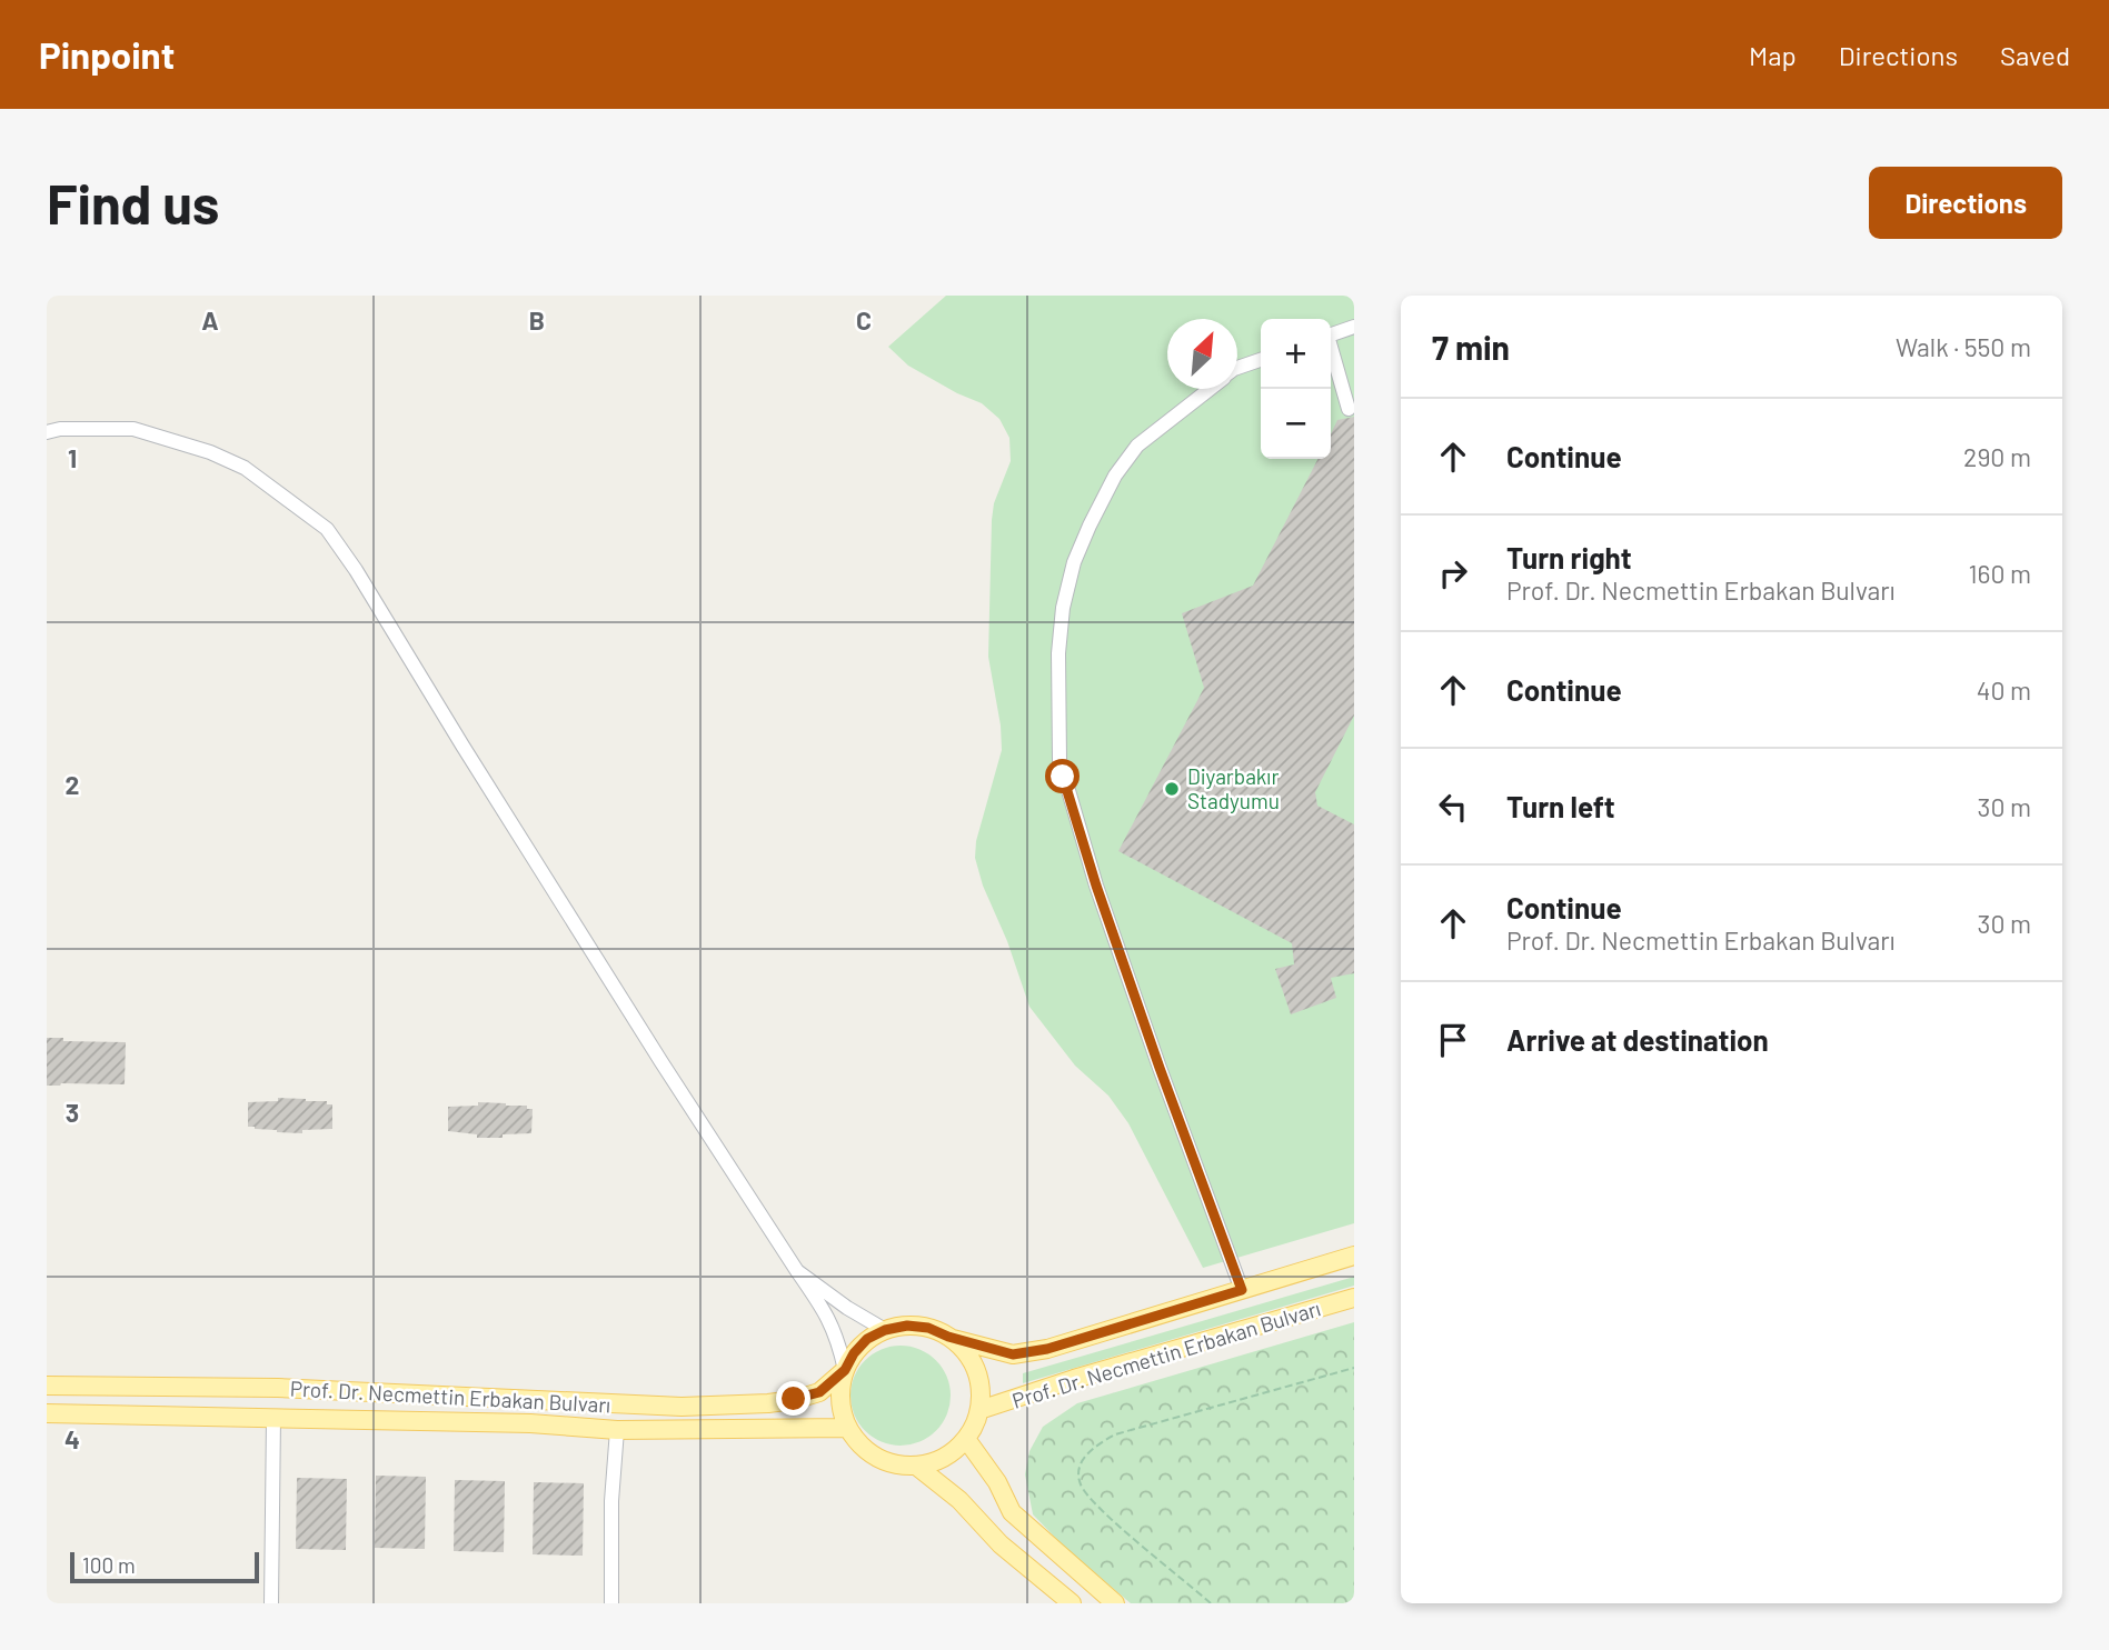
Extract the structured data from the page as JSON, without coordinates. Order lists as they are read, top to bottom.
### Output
{
  "streets": {
    "main road": ["Prof. Dr. Necmettin Erbakan Bulvarı"]
  },
  "places": ["Diyarbakır Stadyumu"],
  "scale_bar": "100 m",
  "north": "top right",
  "page": {
    "header": "Pinpoint",
    "nav": ["Map", "Directions", "Saved"],
    "buttons": "Directions",
    "title": "Find us",
    "heading": ["7 min", "Walk · 550 m"],
    "map_buttons": ["+", "−"],
    "list": [
      ["Continue", "290 m"],
      ["Turn right", "Prof. Dr. Necmettin Erbakan Bulvarı", "160 m"],
      ["Continue", "40 m"],
      ["Turn left", "30 m"],
      ["Continue", "Prof. Dr. Necmettin Erbakan Bulvarı", "30 m"],
      "Arrive at destination"
    ],
    "scale": "100 m"
  },
  "grid": {
    "columns": ["A", "B", "C"],
    "rows": [
      "1",
      "2",
      "3",
      "4"
    ]
  }
}
